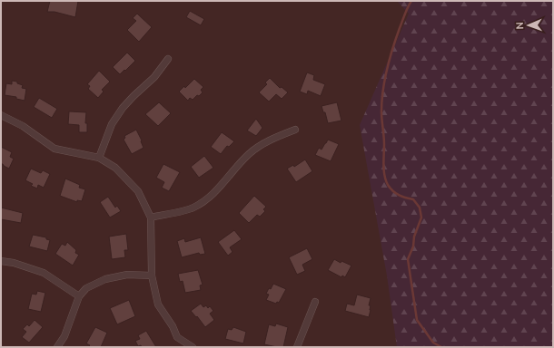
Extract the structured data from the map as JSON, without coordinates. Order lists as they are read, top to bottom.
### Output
{
  "north": "left"
}
